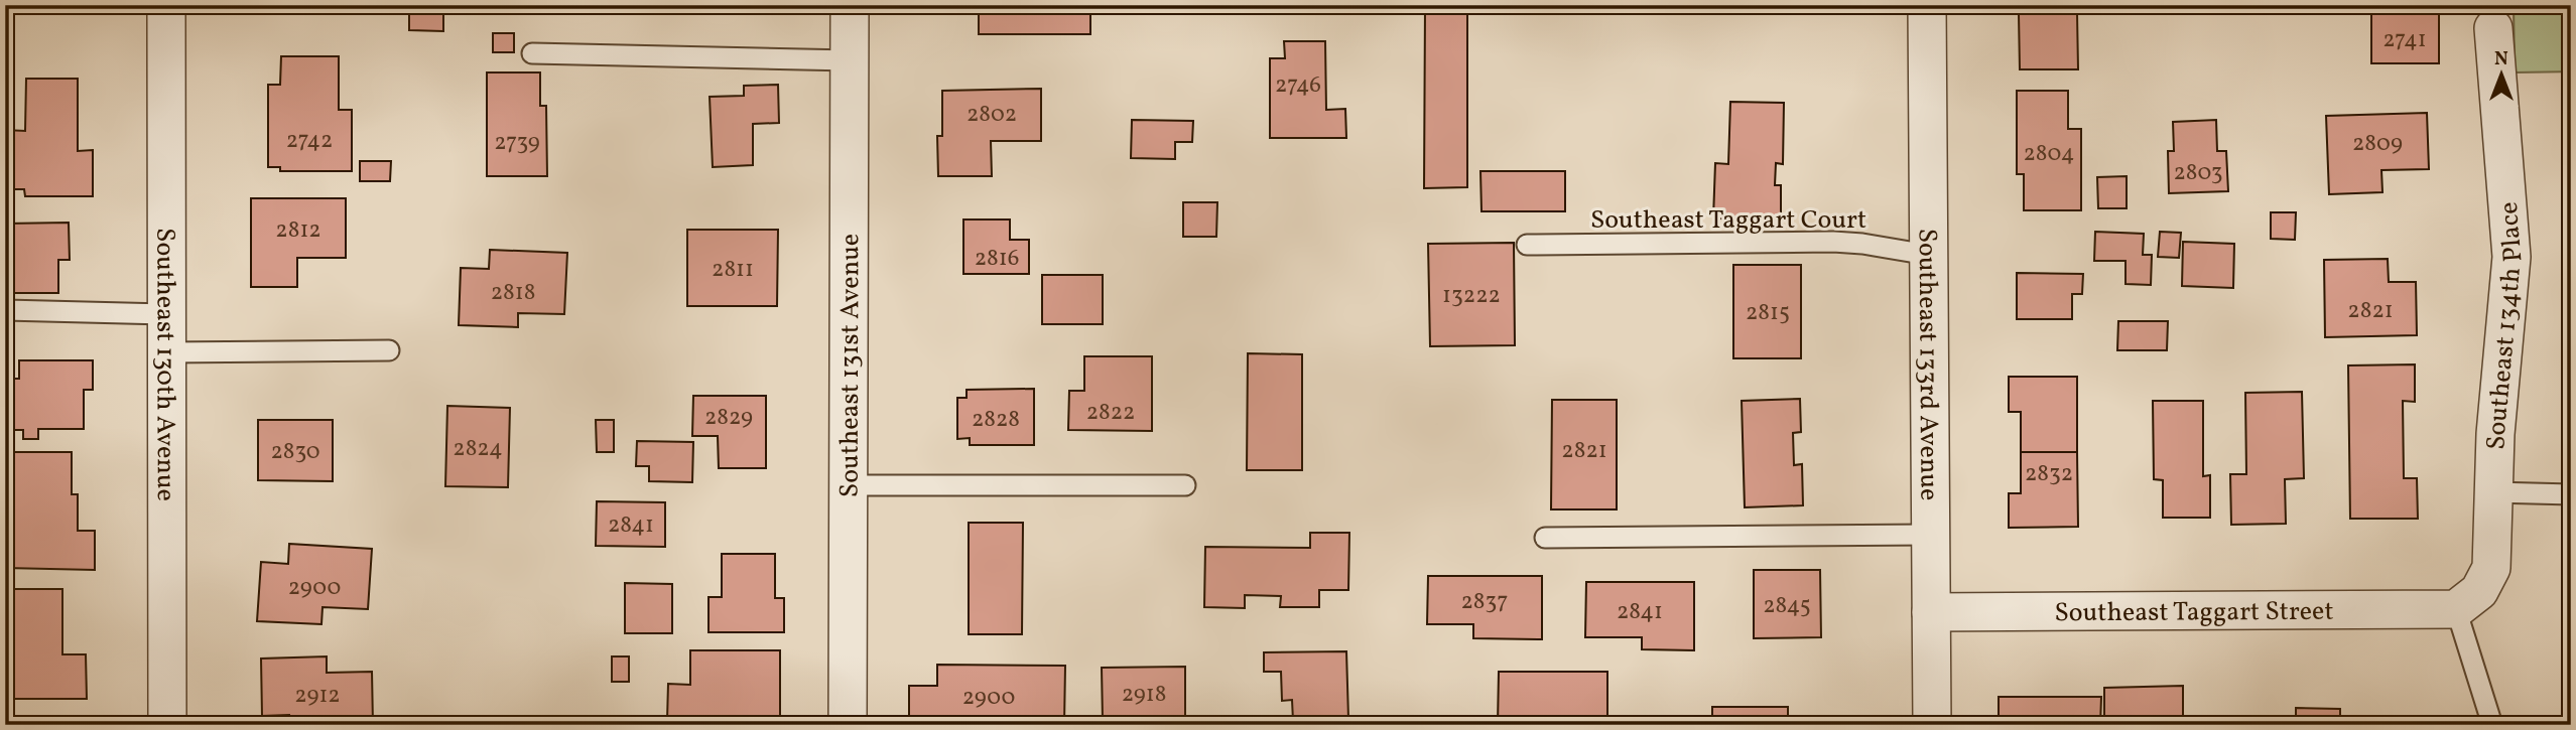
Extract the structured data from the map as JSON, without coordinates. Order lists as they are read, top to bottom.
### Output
{
  "streets": {
    "street": [
      "Southeast 134th Place",
      "Southeast 130th Avenue",
      "Southeast 131st Avenue",
      "Southeast 133rd Avenue",
      "Southeast Taggart Street"
    ],
    "lane": ["Southeast Taggart Court"]
  },
  "crossings": [
    ["Southeast Taggart Court", "Southeast 133rd Avenue"],
    ["Southeast 134th Place", "Southeast Taggart Street"],
    ["Southeast 133rd Avenue", "Southeast Taggart Street"]
  ],
  "house_numbers": [
    "2741",
    "2746",
    "2802",
    "2742",
    "2739",
    "2809",
    "2804",
    "2803",
    "2812",
    "2816",
    "2811",
    "2818",
    "13222",
    "2821",
    "2815",
    "2822",
    "2829",
    "2828",
    "2824",
    "2821",
    "2830",
    "2832",
    "2841",
    "2900",
    "2837",
    "2845",
    "2841",
    "2918",
    "2912",
    "2900"
  ],
  "north": "top"
}
